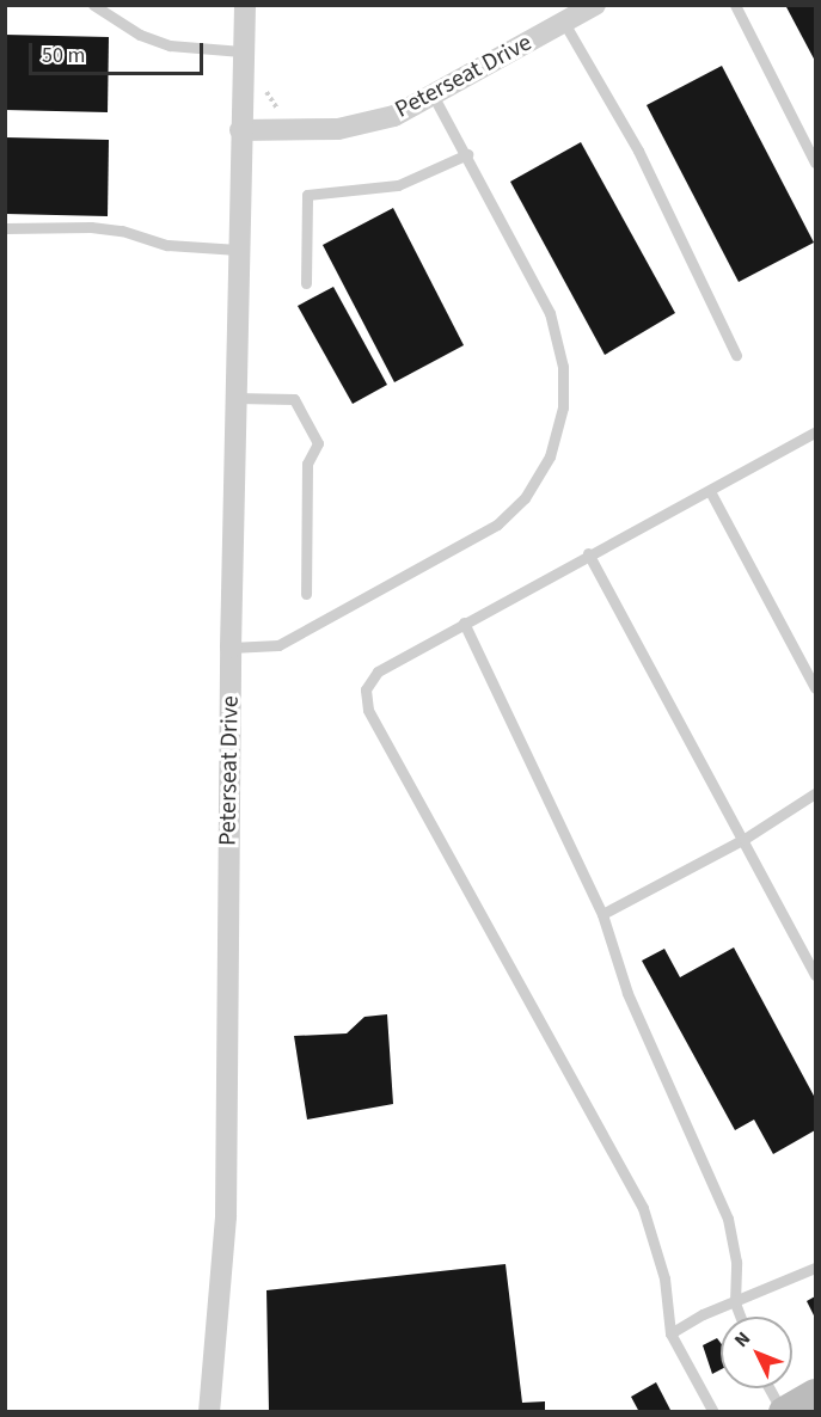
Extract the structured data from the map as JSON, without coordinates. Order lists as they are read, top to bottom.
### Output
{
  "streets": {
    "street": ["Peterseat Drive"]
  },
  "scale_bar": "50 m",
  "north": "top left"
}
